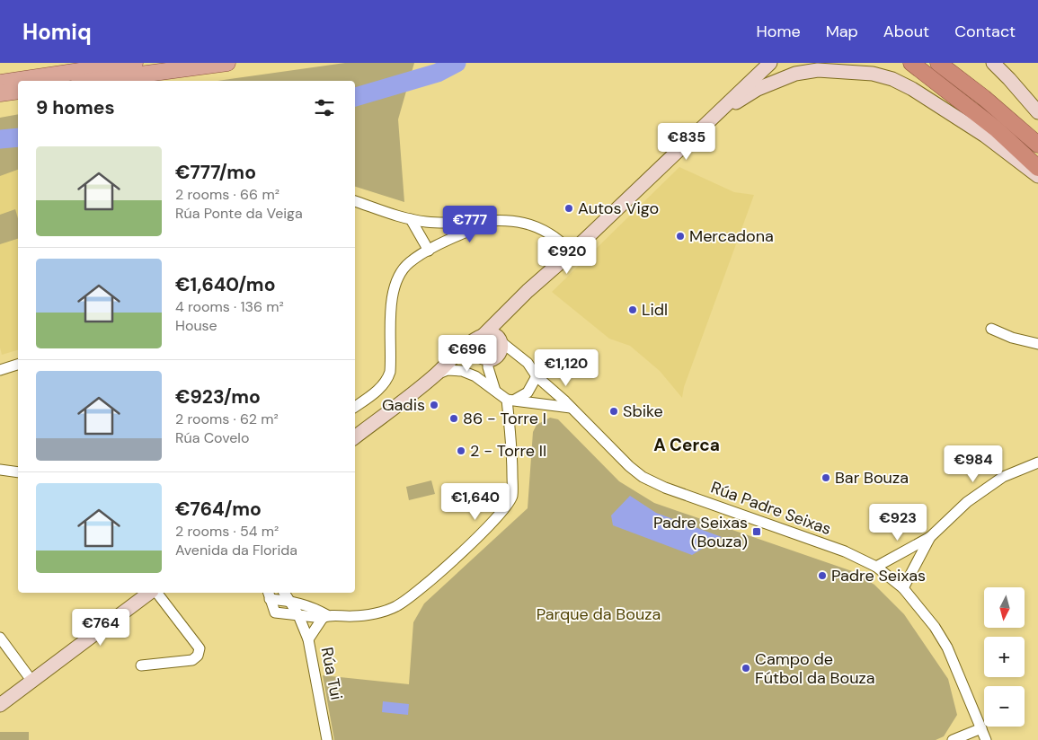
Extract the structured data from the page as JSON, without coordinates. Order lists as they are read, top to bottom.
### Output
{
  "streets": {
    "street": ["Rúa Padre Seixas", "Rúa Tui"]
  },
  "districts": ["A Cerca"],
  "parks": ["Parque da Bouza"],
  "places": {
    "other": [
      "Autos Vigo",
      "Mercadona",
      "Lidl",
      "Gadis",
      "Sbike",
      "86 - Torre I",
      "2 - Torre II",
      "Bar Bouza",
      "Padre Seixas",
      "Campo de Fútbol da Bouza"
    ],
    "transit": ["Padre Seixas (Bouza)"]
  },
  "north": "bottom",
  "page": {
    "header": "Homiq",
    "nav": [
      "Home",
      "Map",
      "About",
      "Contact"
    ],
    "heading": "9 homes",
    "price": [
      "€835",
      "€777",
      "€920",
      "€696",
      "€1,120",
      "€984",
      "€1,640",
      "€923",
      "€764"
    ],
    "list": [
      {
        "name": "€777/mo",
        "note": "2 rooms · 66 m² · Rúa Ponte da Veiga"
      },
      {
        "name": "€1,640/mo",
        "note": "4 rooms · 136 m² · House"
      },
      {
        "name": "€923/mo",
        "note": "2 rooms · 62 m² · Rúa Covelo"
      },
      {
        "name": "€764/mo",
        "note": "2 rooms · 54 m² · Avenida da Florida"
      }
    ],
    "map_buttons": ["+", "−"]
  }
}
